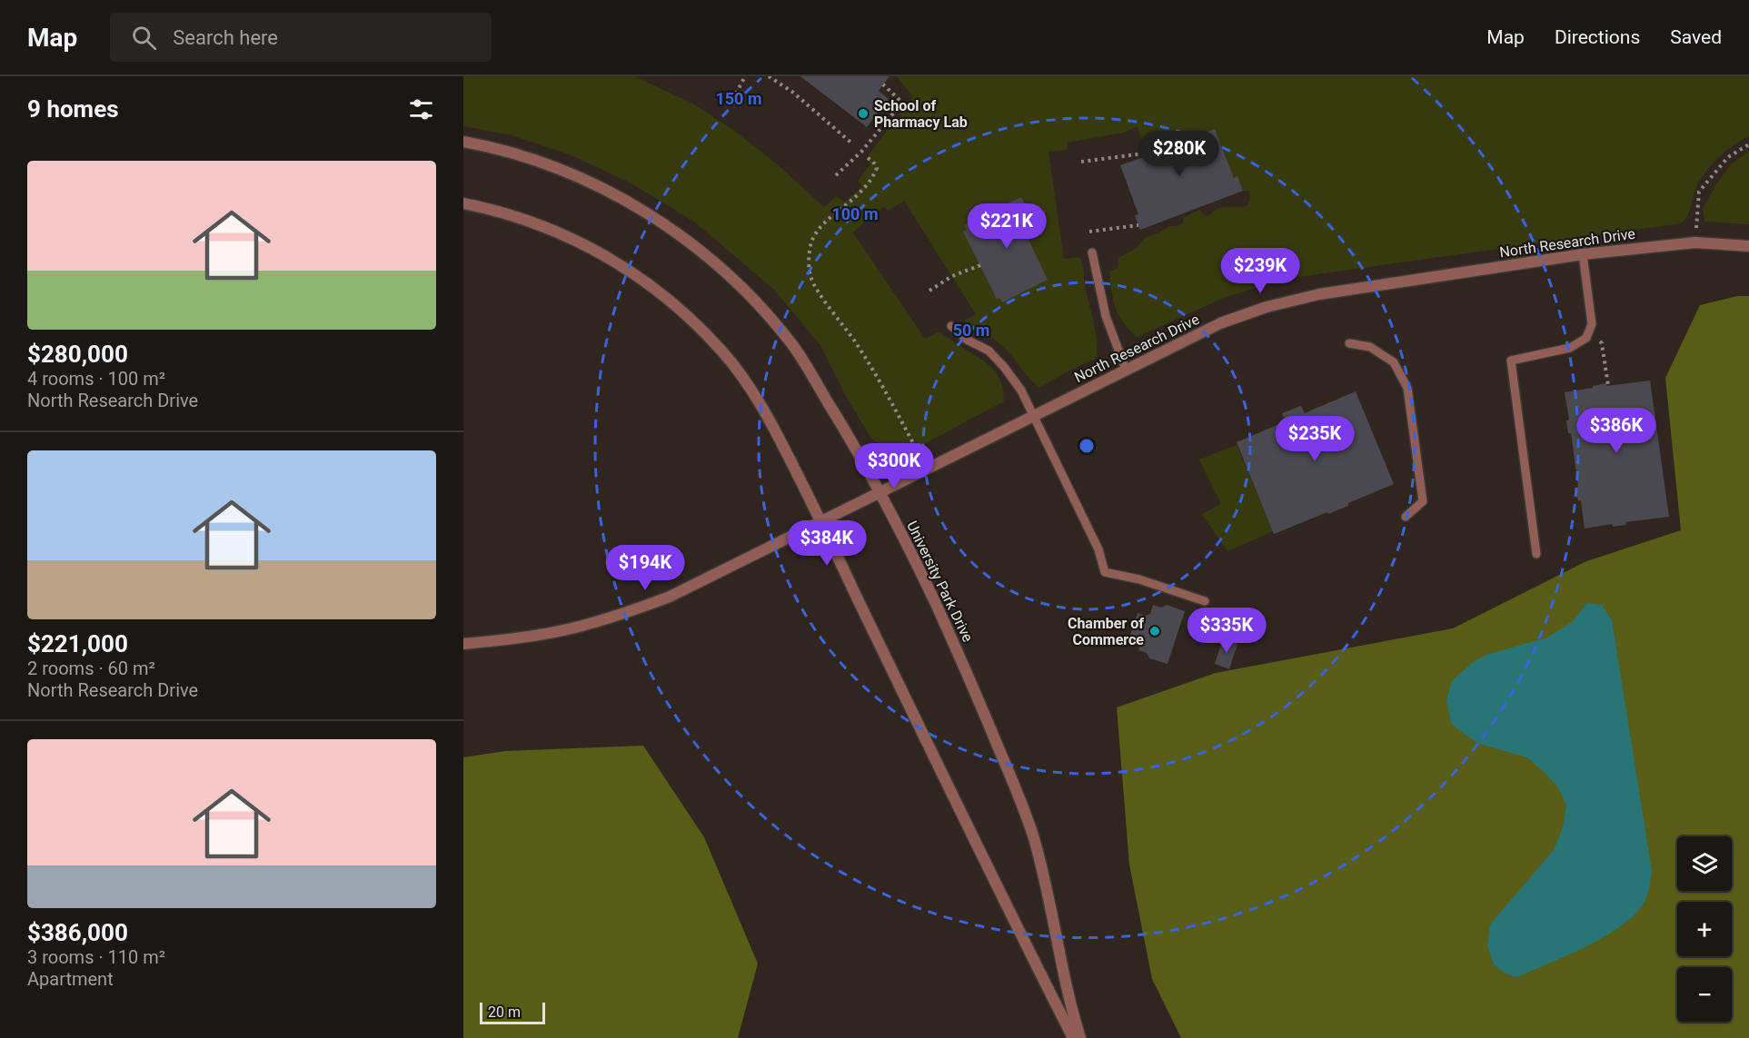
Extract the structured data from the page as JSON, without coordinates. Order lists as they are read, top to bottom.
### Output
{
  "streets": {
    "street": ["North Research Drive", "University Park Drive"]
  },
  "crossings": [
    ["North Research Drive", "University Park Drive"]
  ],
  "places": ["School of Pharmacy Lab", "Chamber of Commerce"],
  "scale_bar": "20 m",
  "page": {
    "header": "Map",
    "search": "Search here",
    "nav": ["Map", "Directions", "Saved"],
    "heading": "9 homes",
    "price": [
      "$280K",
      "$221K",
      "$239K",
      "$386K",
      "$235K",
      "$300K",
      "$384K",
      "$194K",
      "$335K"
    ],
    "list": [
      {
        "name": "$280,000",
        "note": "4 rooms · 100 m² · North Research Drive"
      },
      {
        "name": "$221,000",
        "note": "2 rooms · 60 m² · North Research Drive"
      },
      {
        "name": "$386,000",
        "note": "3 rooms · 110 m² · Apartment"
      }
    ],
    "map_buttons": ["+", "−"],
    "scale": "20 m"
  },
  "rings": ["150 m", "100 m", "50 m"]
}
